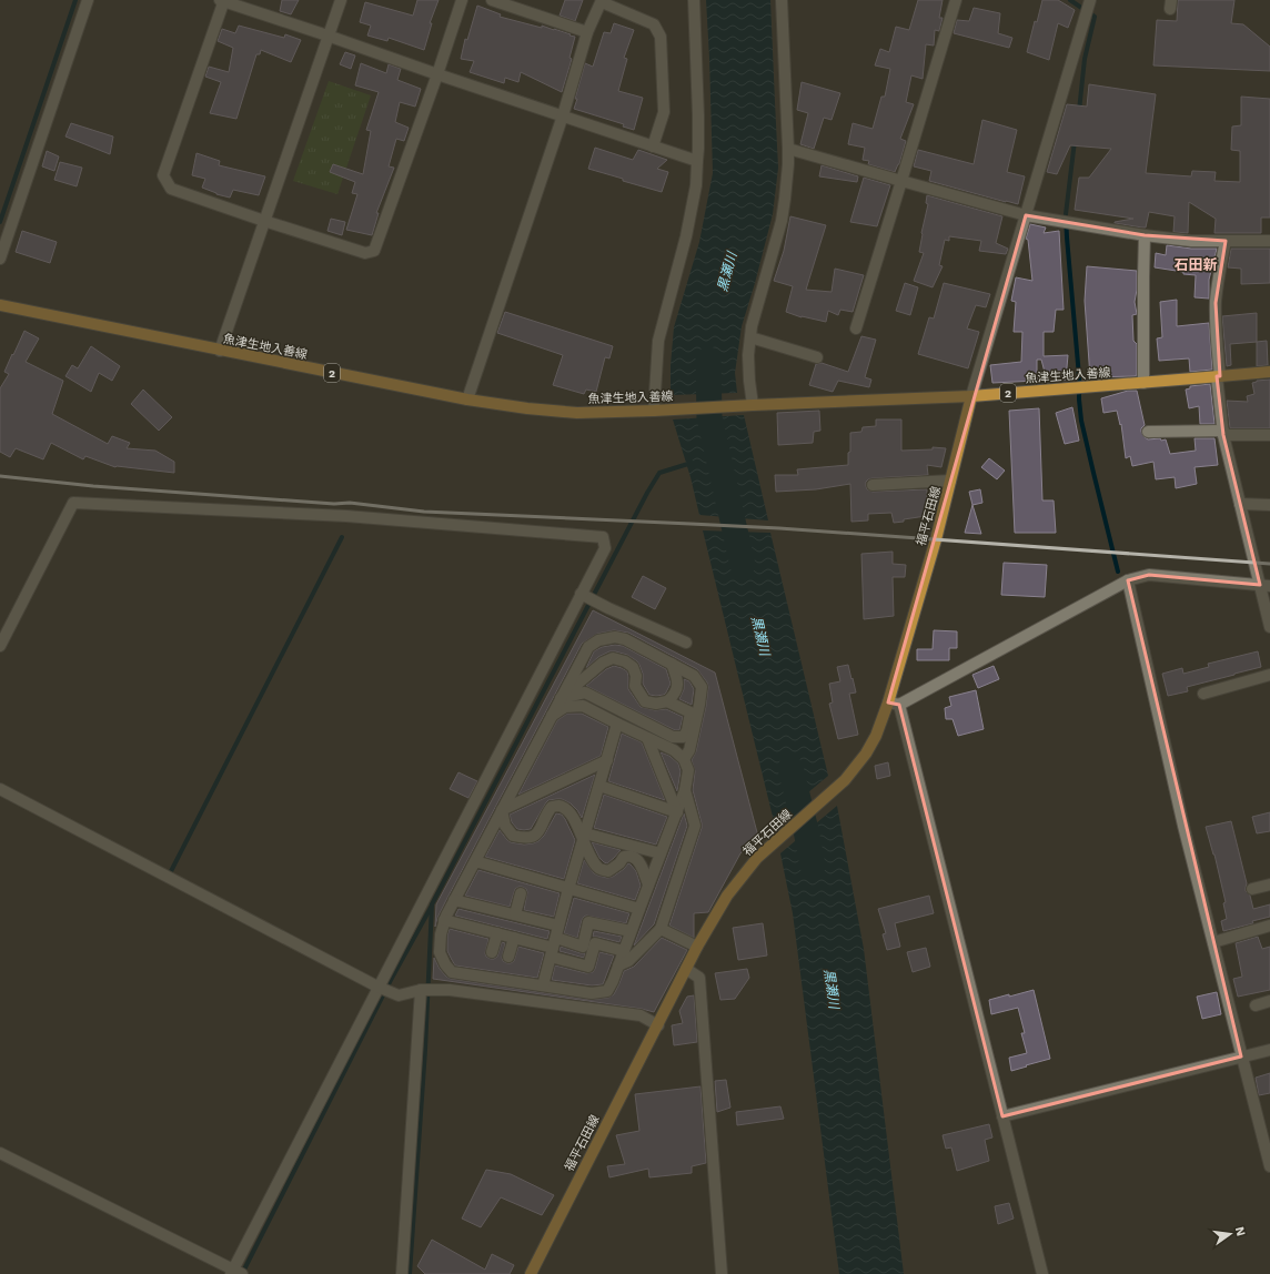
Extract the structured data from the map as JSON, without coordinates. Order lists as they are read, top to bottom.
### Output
{
  "streets": {
    "main road": ["魚津生地入善線", "2", "福平石田線"]
  },
  "crossings": [
    ["魚津生地入善線", "福平石田線"]
  ],
  "districts": ["石田新"],
  "water": ["黒瀬川"],
  "north": "right"
}
